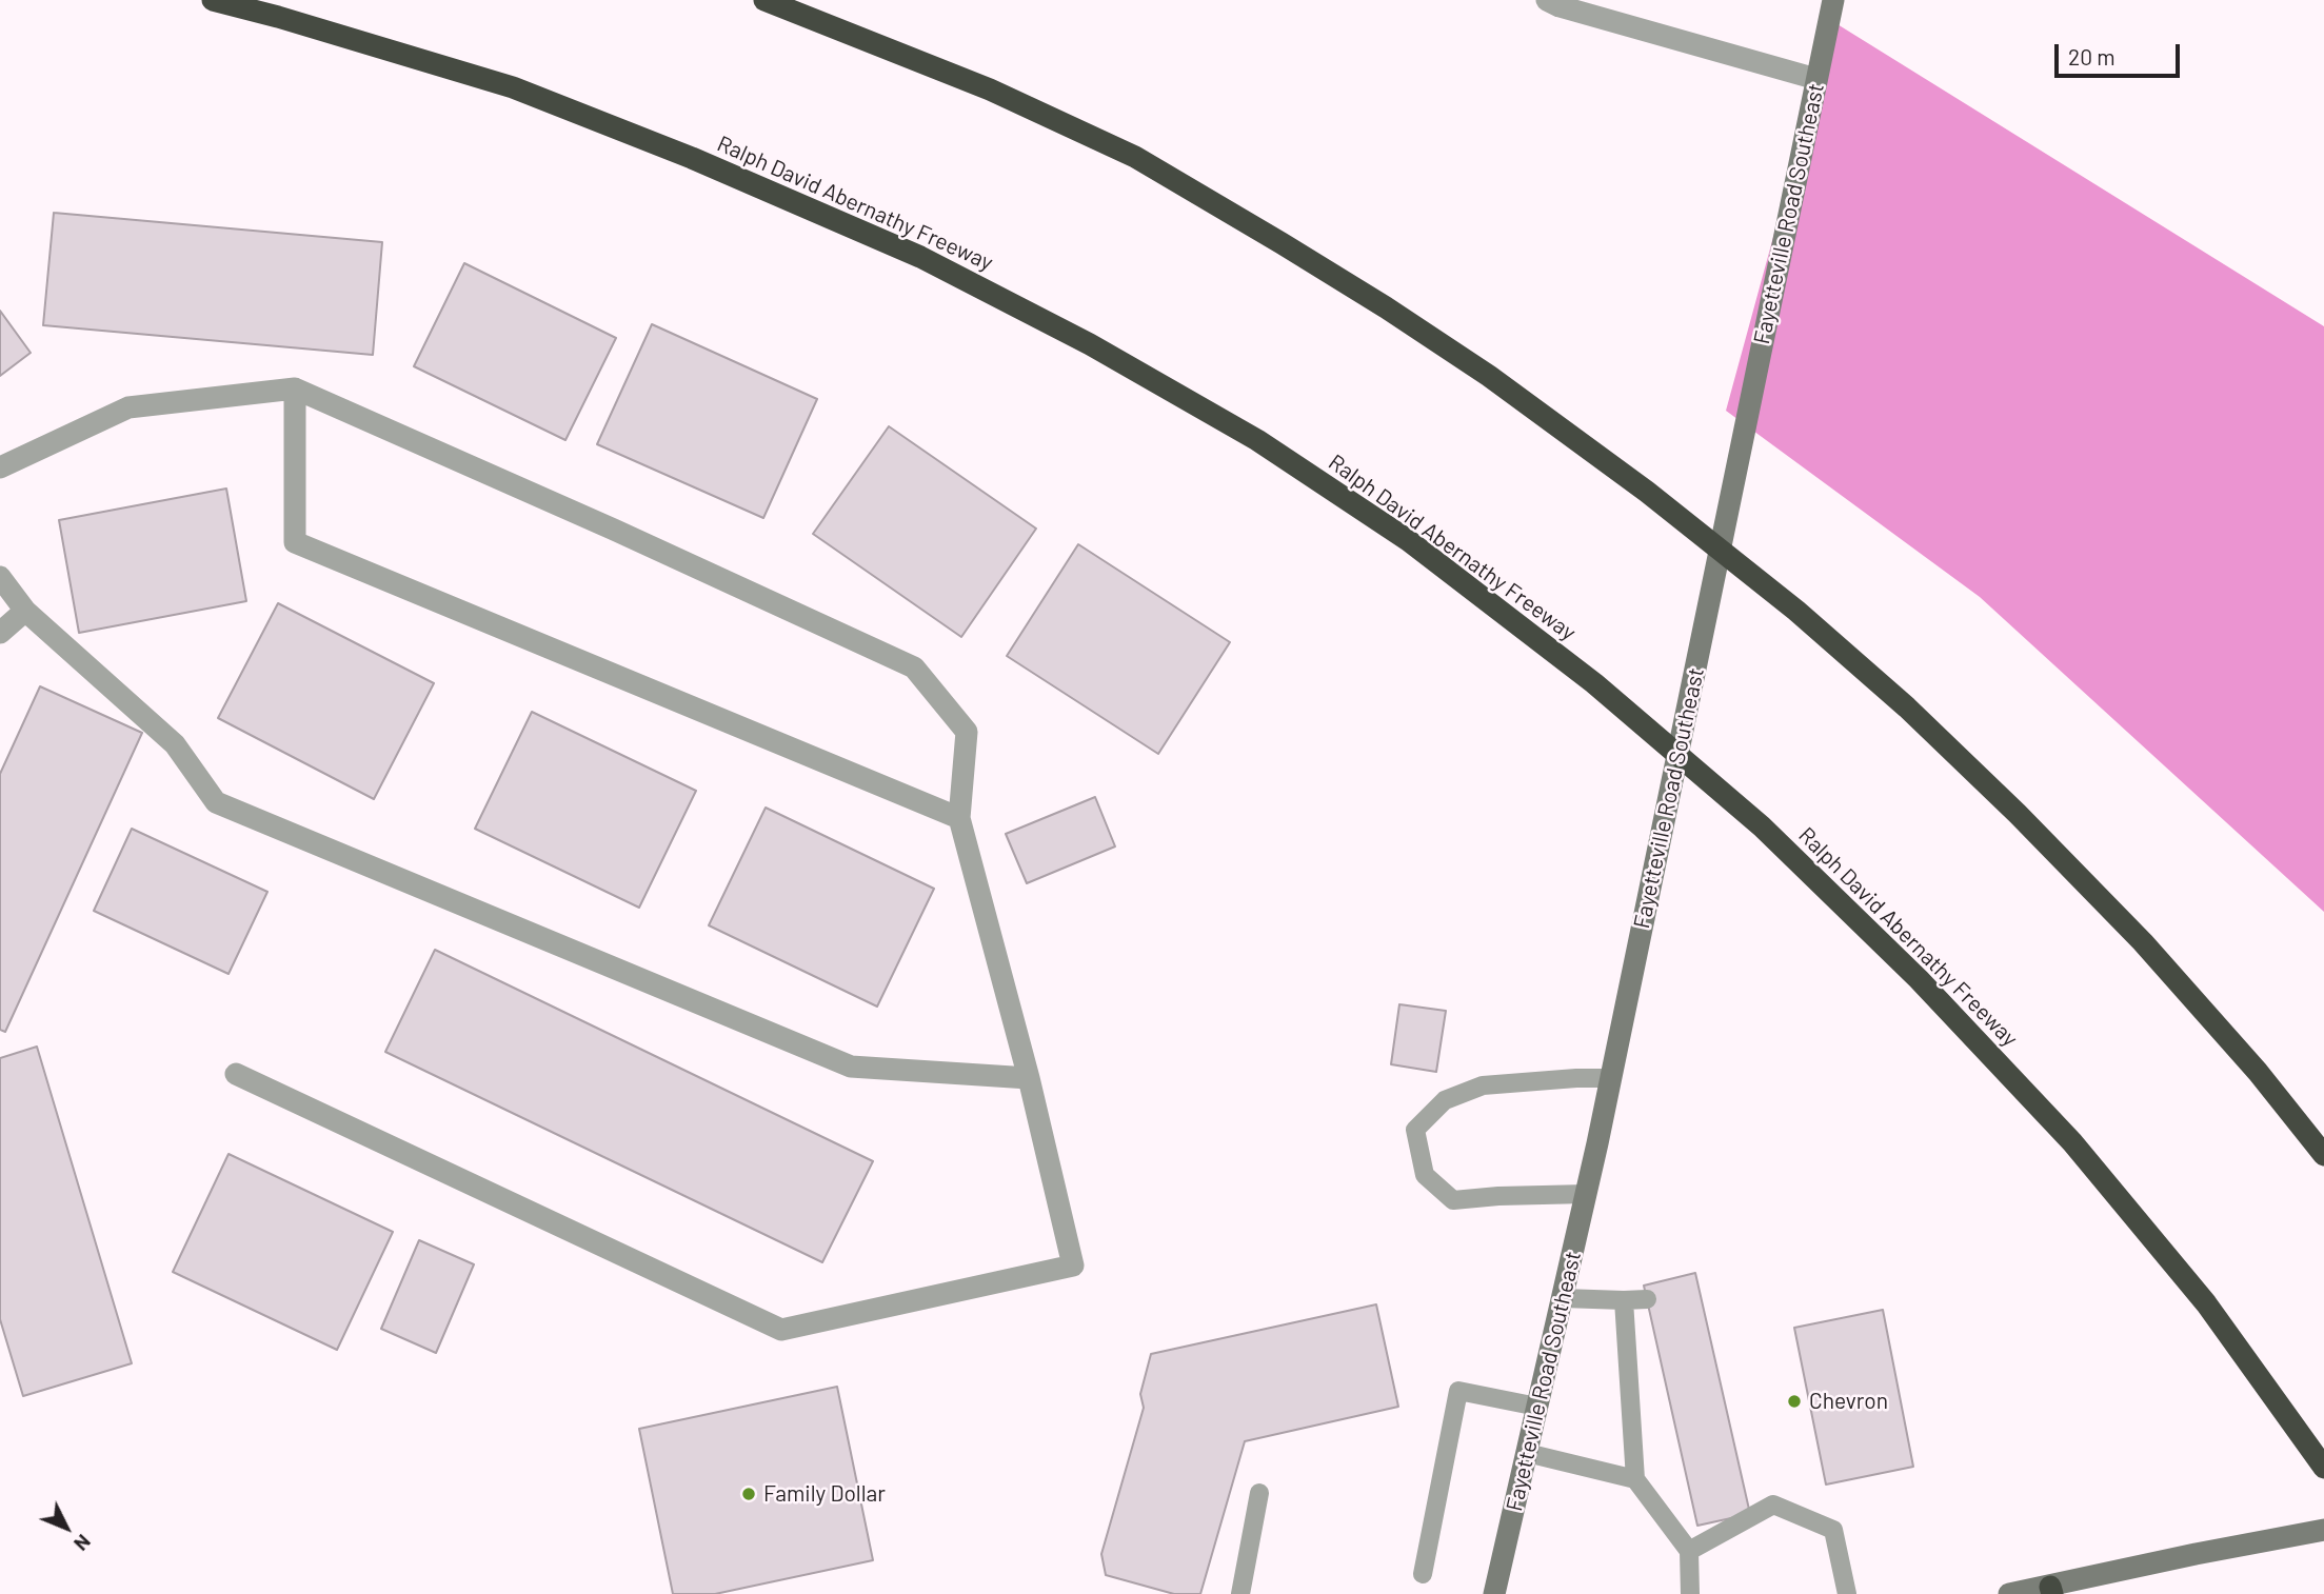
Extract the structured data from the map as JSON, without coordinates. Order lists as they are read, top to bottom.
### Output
{
  "streets": {
    "highway": ["Ralph David Abernathy Freeway"],
    "street": ["Fayetteville Road Southeast"]
  },
  "places": ["Chevron", "Family Dollar"],
  "scale_bar": "20 m",
  "north": "bottom right"
}
